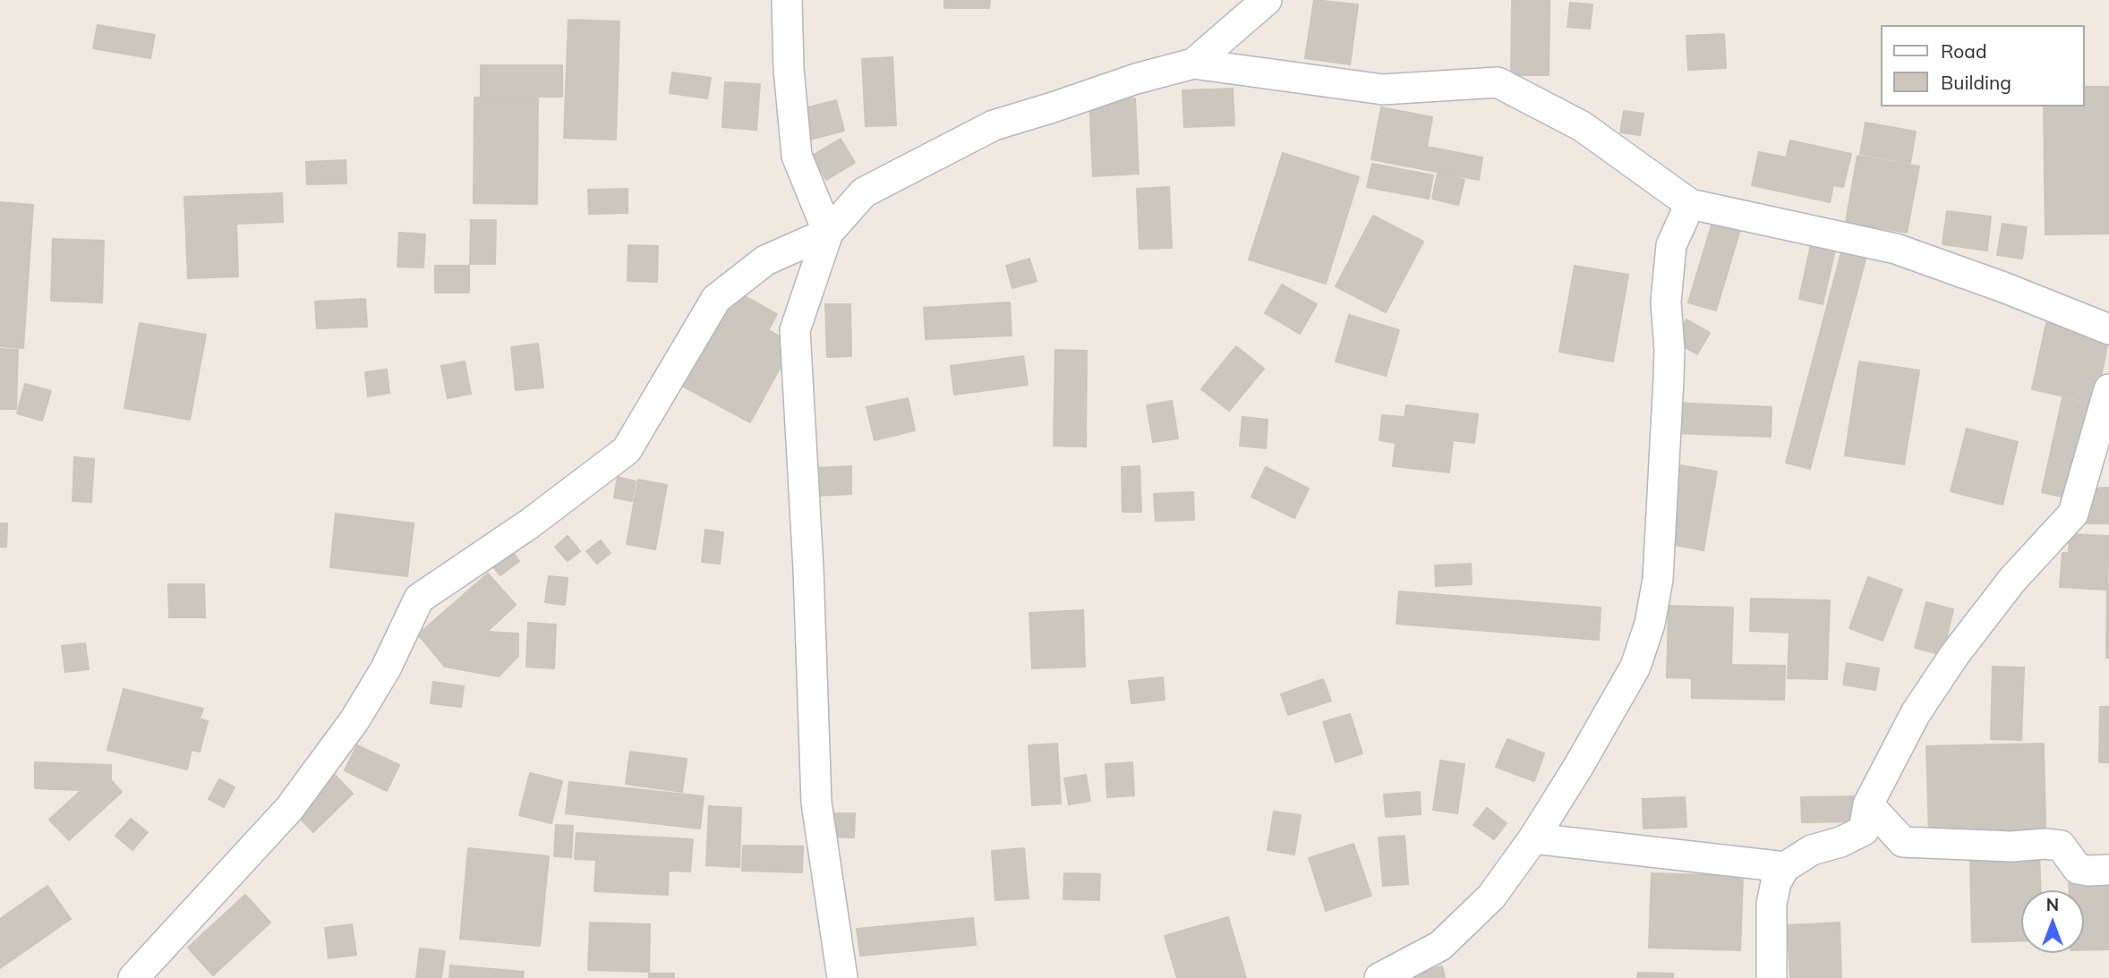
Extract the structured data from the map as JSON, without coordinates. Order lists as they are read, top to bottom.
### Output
{
  "legend": ["Road", "Building"],
  "north": "top"
}
